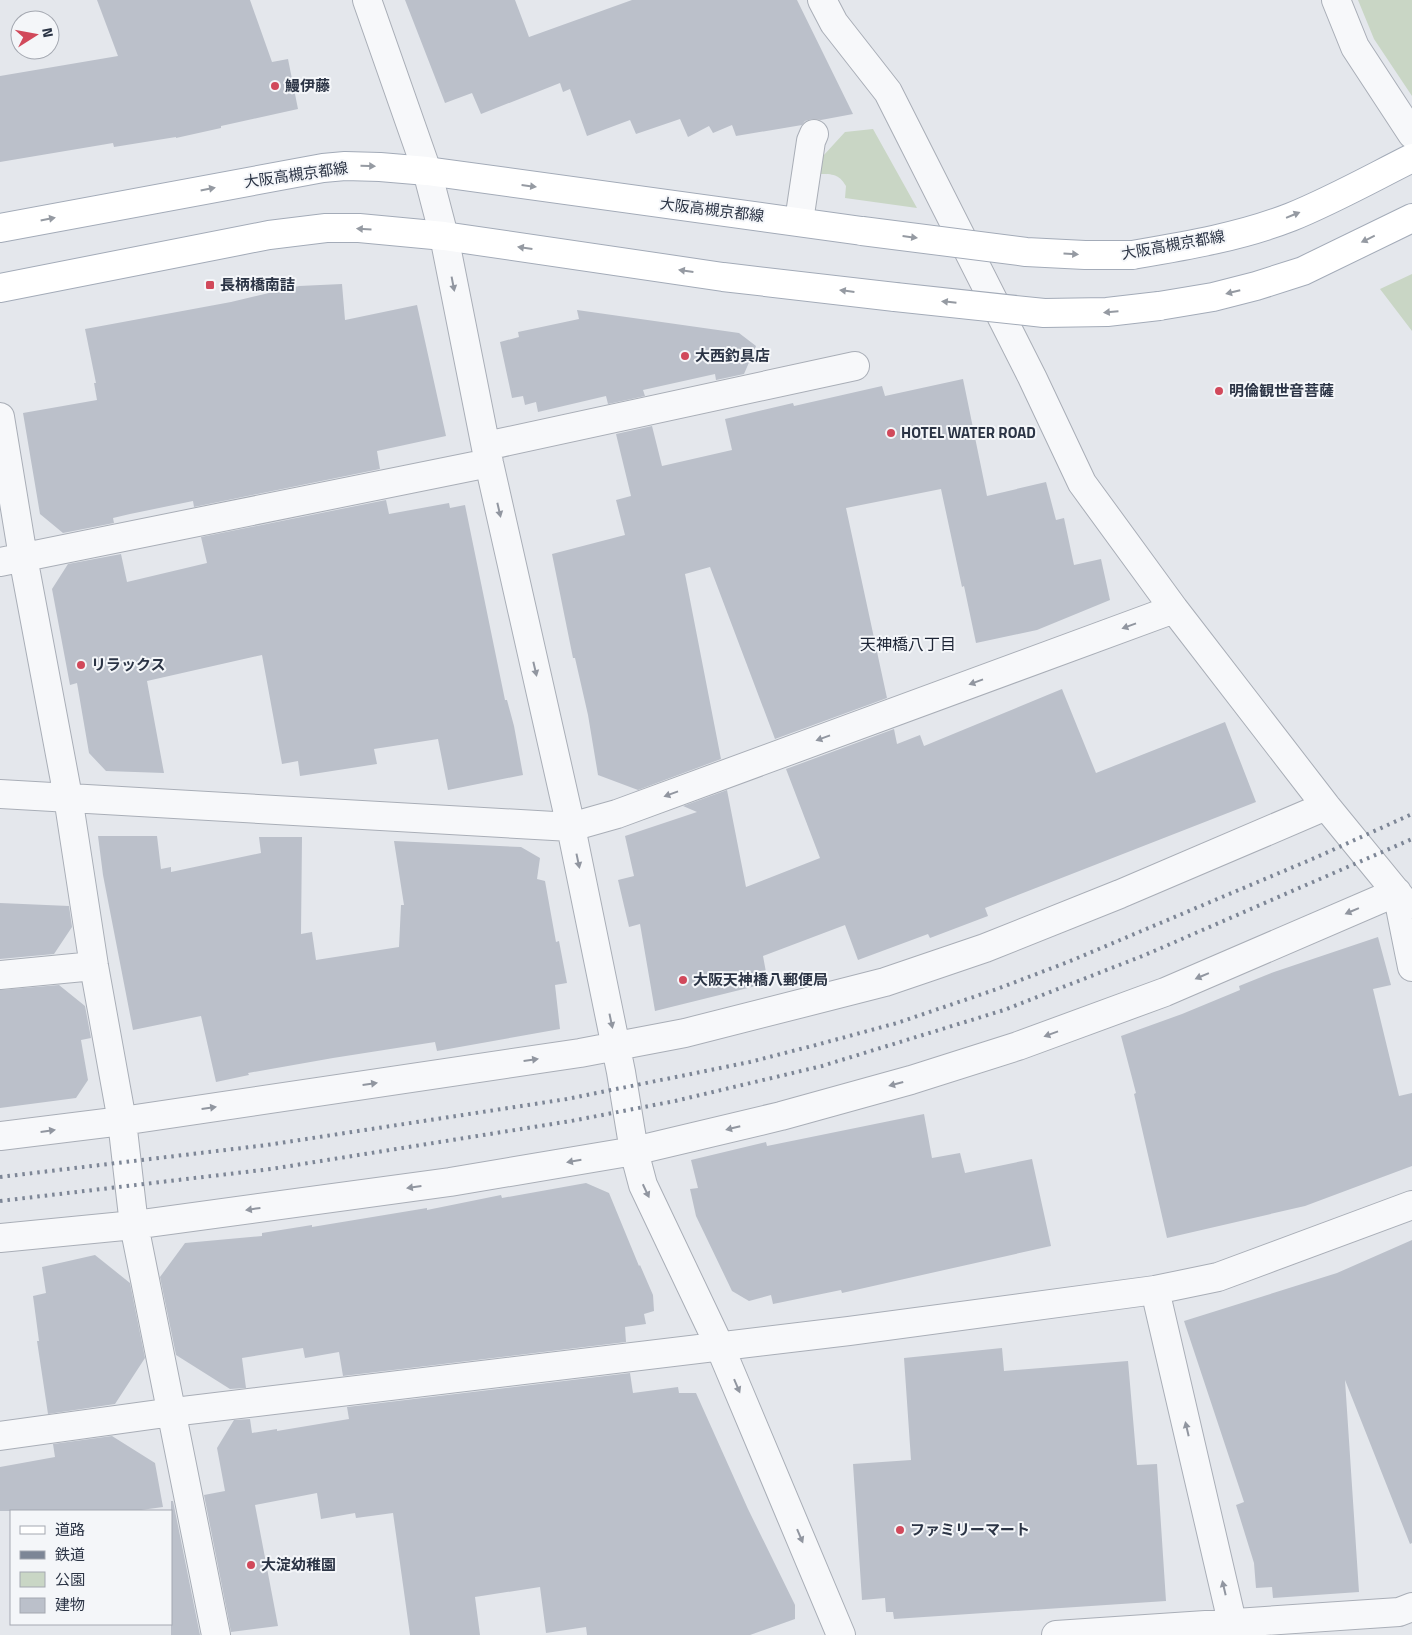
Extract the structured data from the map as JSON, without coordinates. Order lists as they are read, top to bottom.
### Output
{
  "streets": {
    "main road": ["大阪高槻京都線"]
  },
  "districts": ["天神橋八丁目"],
  "places": {
    "other": [
      "鰻伊藤",
      "大西釣具店",
      "明倫観世音菩薩",
      "HOTEL WATER ROAD",
      "リラックス",
      "大阪天神橋八郵便局",
      "ファミリーマート",
      "大淀幼稚園"
    ],
    "transit": ["長柄橋南詰"]
  },
  "legend": [
    "道路",
    "鉄道",
    "公園",
    "建物"
  ],
  "north": "right"
}
